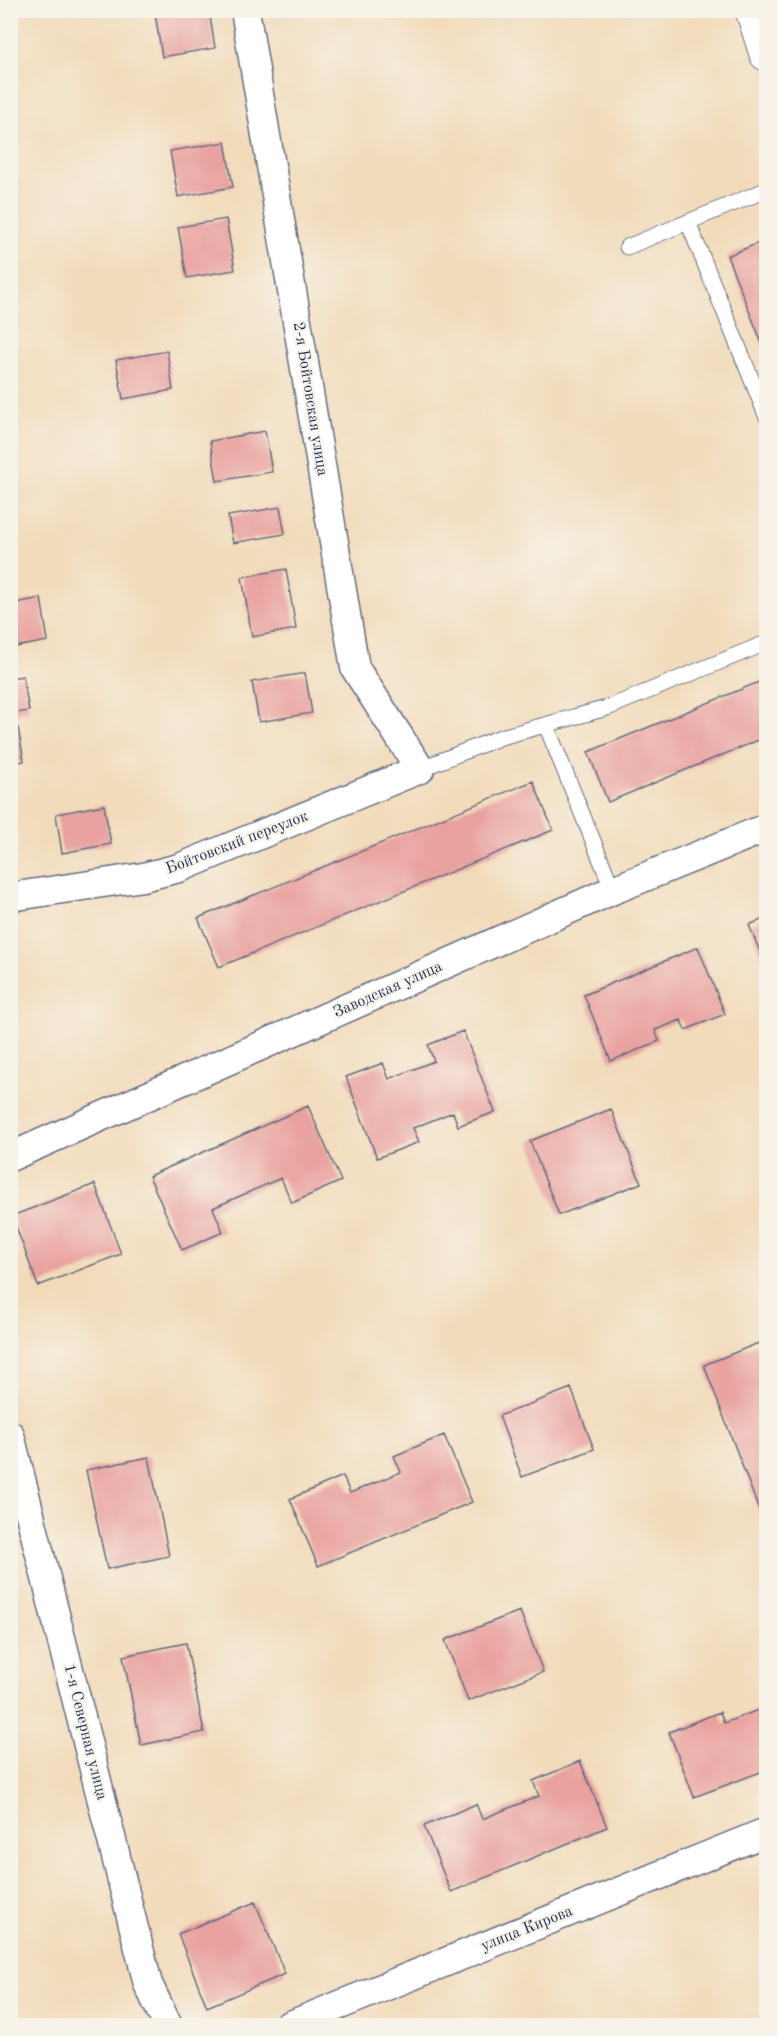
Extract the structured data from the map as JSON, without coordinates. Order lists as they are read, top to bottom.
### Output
{
  "streets": {
    "street": [
      "2-я Бойтовская улица",
      "Бойтовский переулок",
      "Заводская улица",
      "1-я Северная улица",
      "улица Кирова"
    ]
  },
  "crossings": [
    ["2-я Бойтовская улица", "Бойтовский переулок"]
  ]
}
